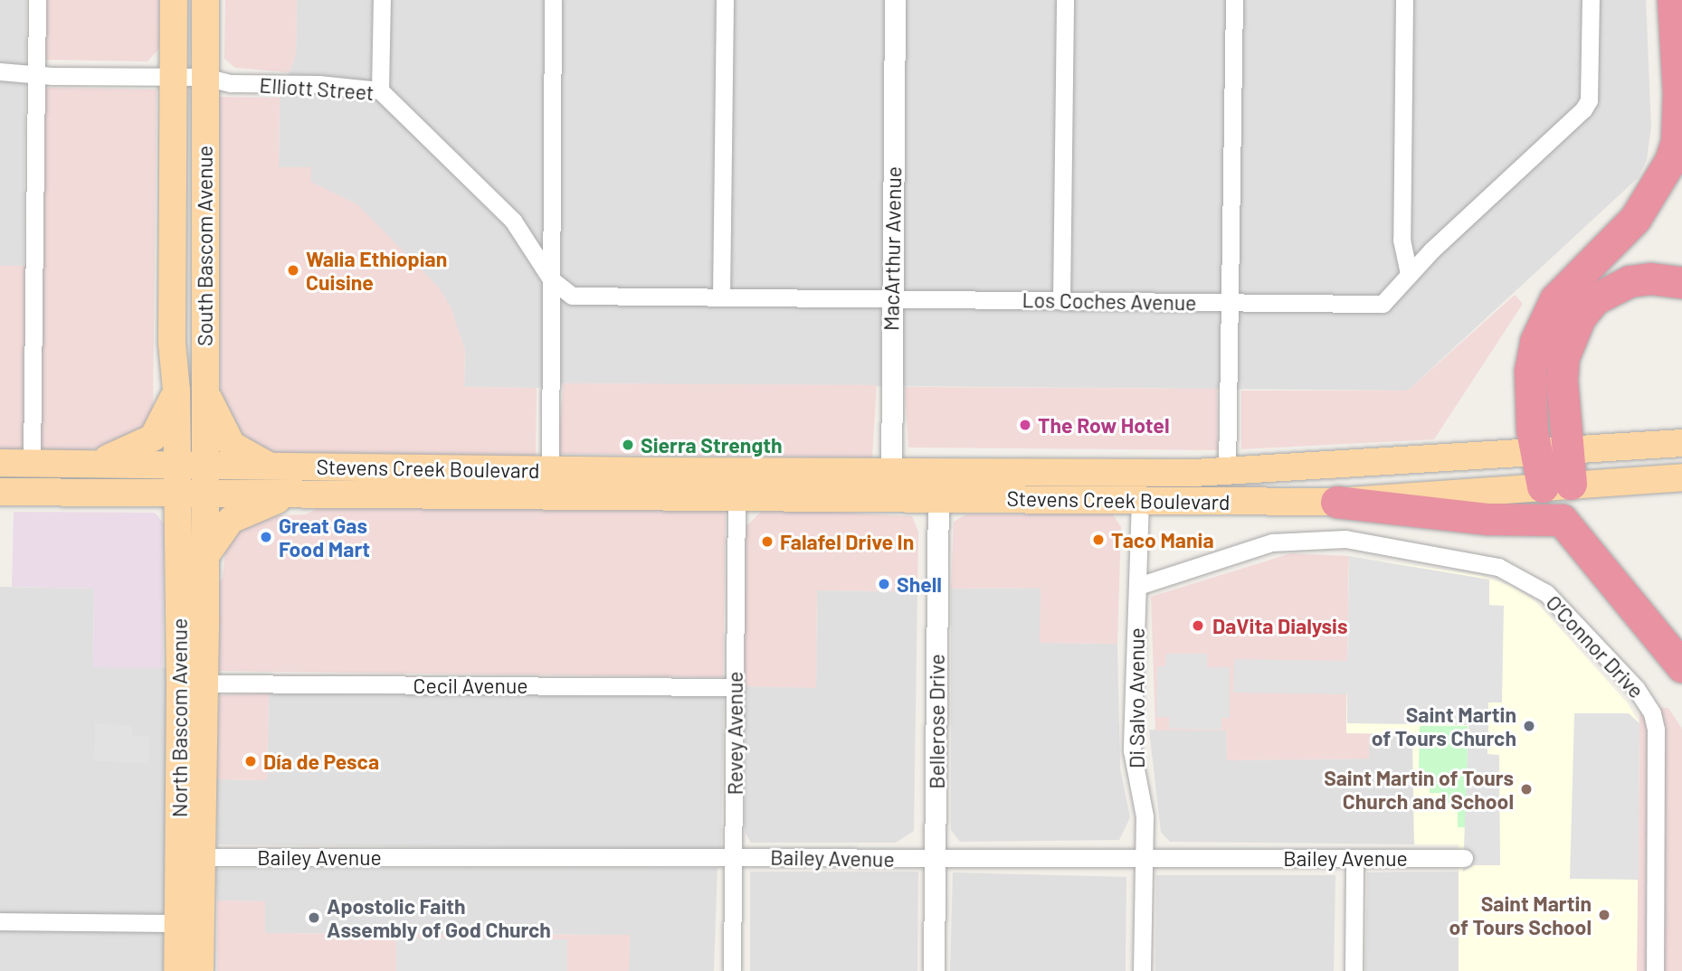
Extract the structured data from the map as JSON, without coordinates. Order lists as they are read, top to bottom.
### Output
{
  "streets": {
    "main road": ["South Bascom Avenue", "Stevens Creek Boulevard", "North Bascom Avenue"],
    "street": [
      "Elliott Street",
      "MacArthur Avenue",
      "Los Coches Avenue",
      "O’Connor Drive",
      "Cecil Avenue",
      "Di Salvo Avenue",
      "Bellerose Drive",
      "Revey Avenue",
      "Bailey Avenue"
    ]
  },
  "crossings": [
    ["Elliott Street", "South Bascom Avenue"],
    ["Elliott Street", "Los Coches Avenue"],
    ["South Bascom Avenue", "Stevens Creek Boulevard"],
    ["South Bascom Avenue", "North Bascom Avenue"],
    ["MacArthur Avenue", "Los Coches Avenue"],
    ["MacArthur Avenue", "Stevens Creek Boulevard"],
    ["Stevens Creek Boulevard", "Di Salvo Avenue"],
    ["Stevens Creek Boulevard", "North Bascom Avenue"],
    ["Stevens Creek Boulevard", "Bellerose Drive"],
    ["Stevens Creek Boulevard", "Revey Avenue"],
    ["O’Connor Drive", "Di Salvo Avenue"],
    ["Cecil Avenue", "North Bascom Avenue"],
    ["Cecil Avenue", "Revey Avenue"],
    ["Di Salvo Avenue", "Bailey Avenue"],
    ["North Bascom Avenue", "Bailey Avenue"],
    ["Bellerose Drive", "Bailey Avenue"],
    ["Revey Avenue", "Bailey Avenue"]
  ],
  "places": [
    "Walia Ethiopian Cuisine",
    "The Row Hotel",
    "Sierra Strength",
    "Great Gas Food Mart",
    "Taco Mania",
    "Falafel Drive In",
    "Shell",
    "DaVita Dialysis",
    "Saint Martin of Tours Church",
    "Día de Pesca",
    "Saint Martin of Tours Church and School",
    "Saint Martin of Tours School",
    "Apostolic Faith Assembly of God Church"
  ]
}
